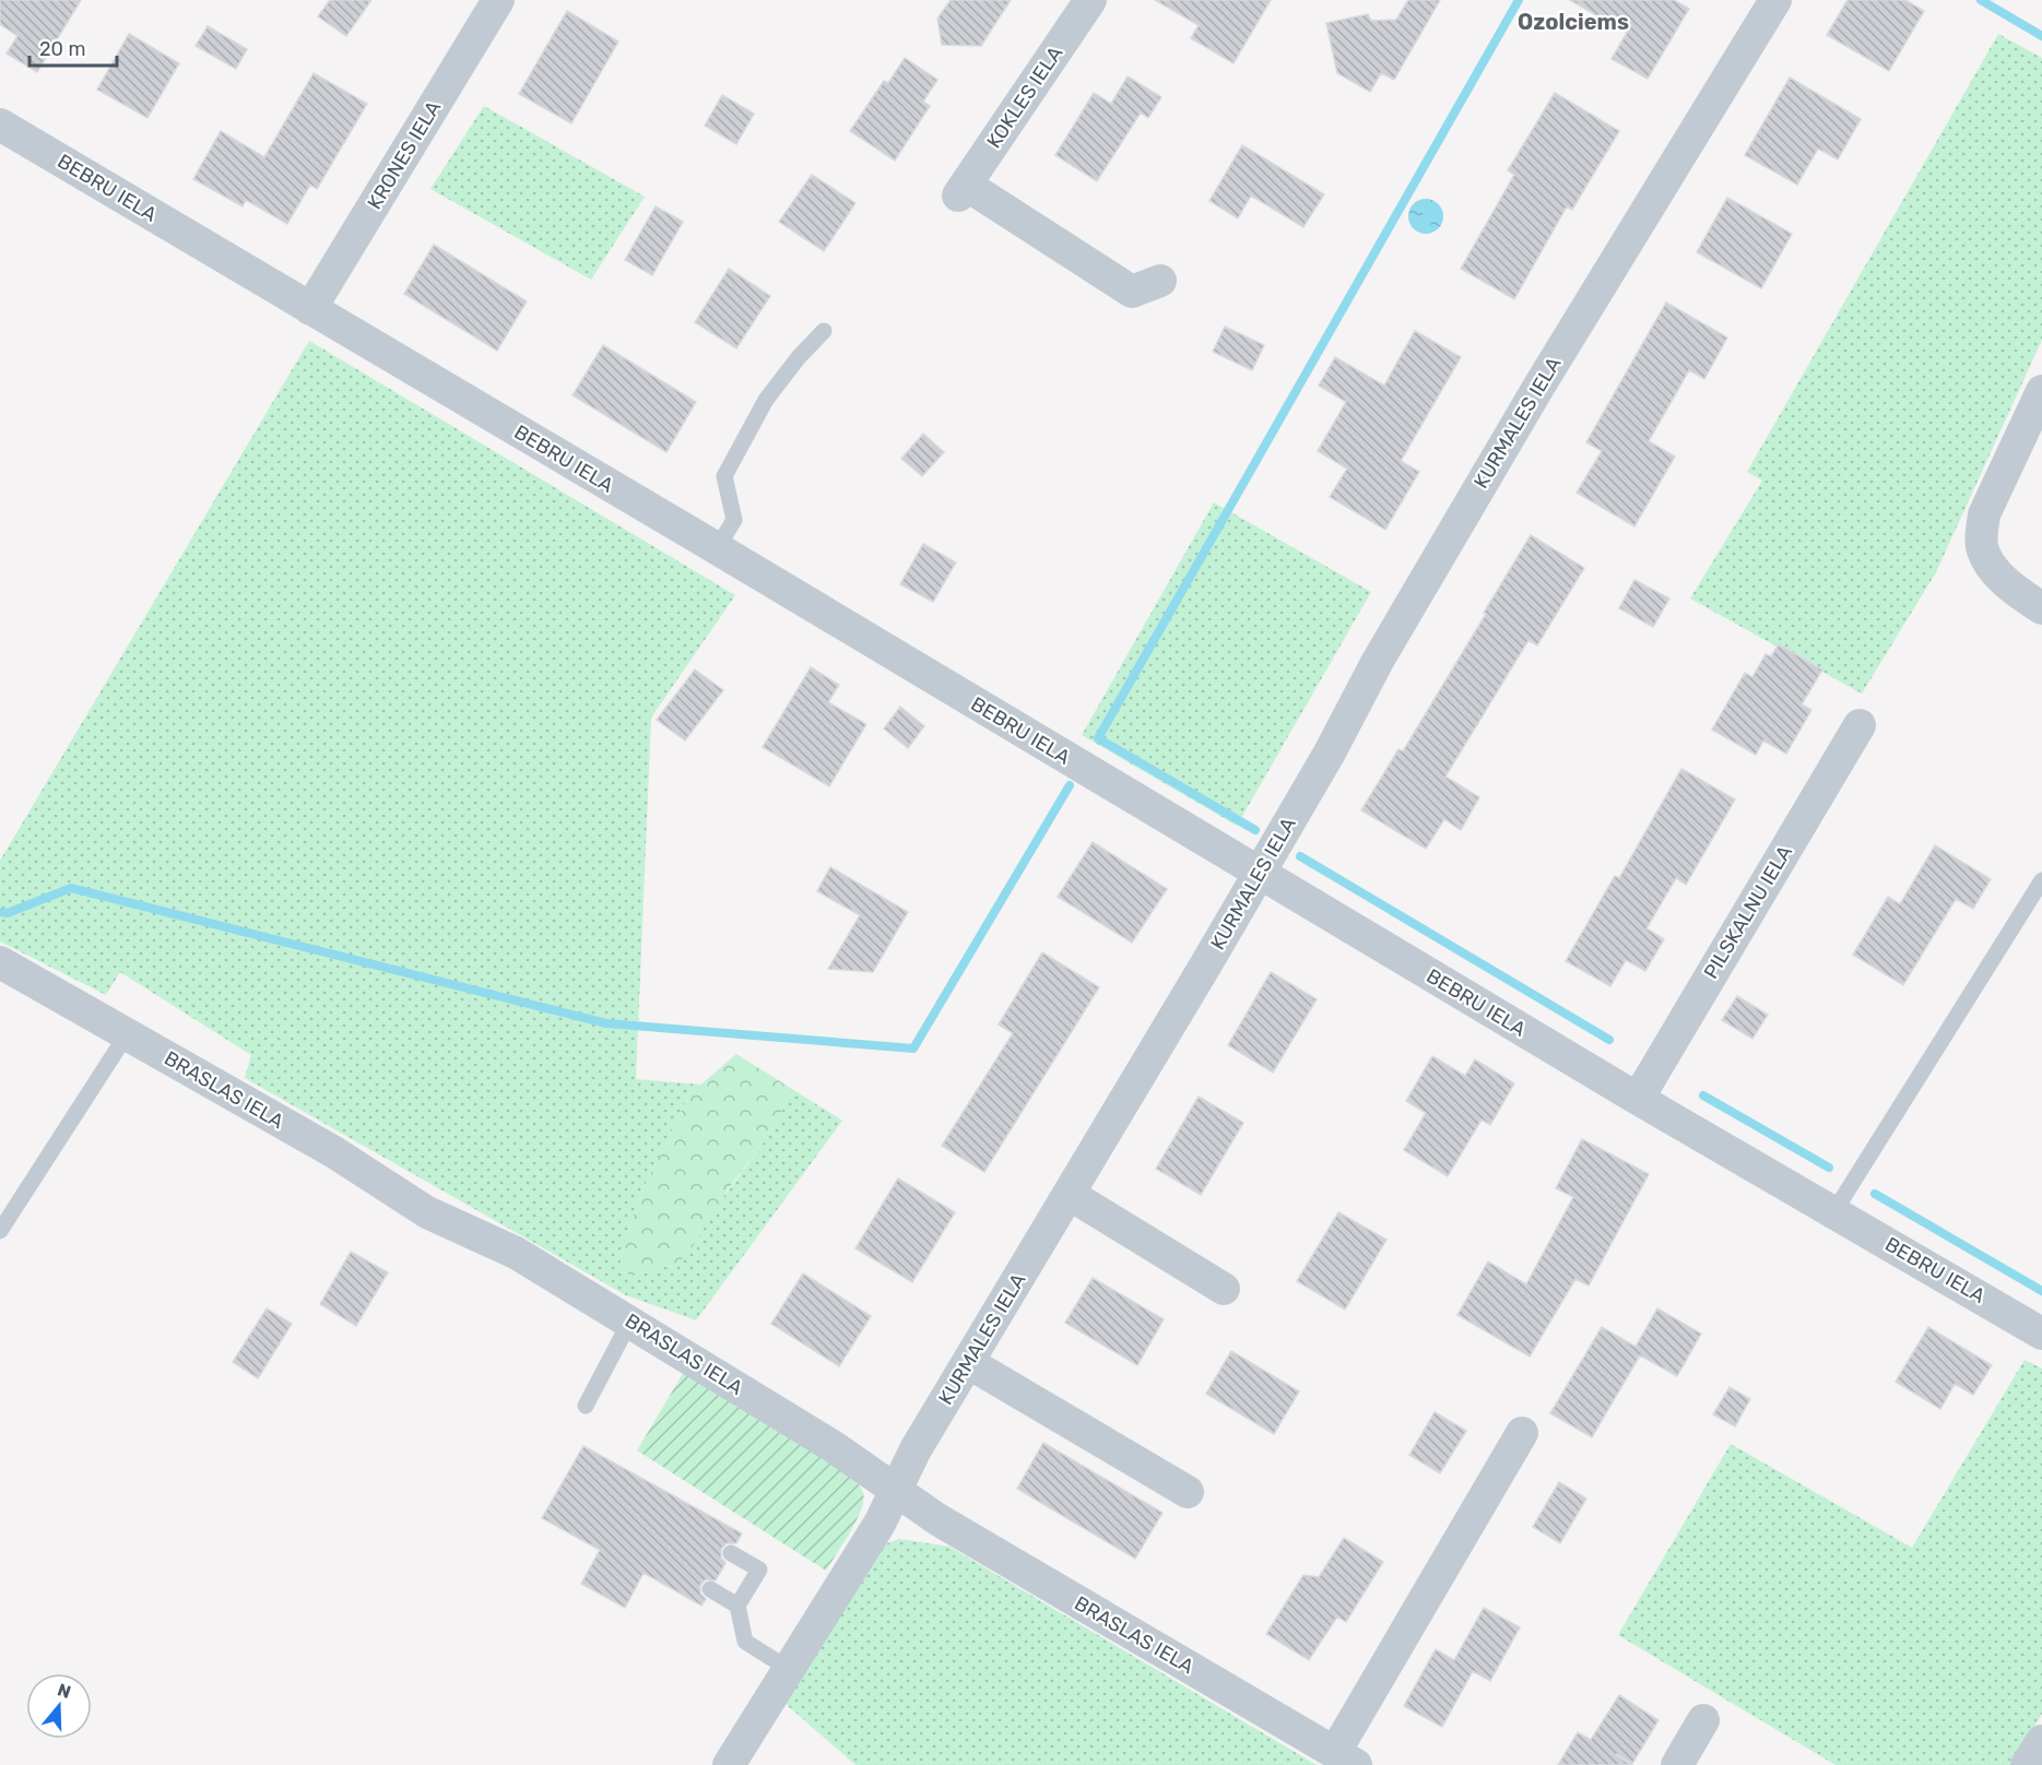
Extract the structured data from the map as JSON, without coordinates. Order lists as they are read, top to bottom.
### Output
{
  "streets": {
    "street": [
      "KOKLES IELA",
      "KRONES IELA",
      "BEBRU IELA",
      "KURMALES IELA",
      "PILSKALNU IELA",
      "BRASLAS IELA"
    ]
  },
  "crossings": [
    ["KRONES IELA", "BEBRU IELA"],
    ["BEBRU IELA", "KURMALES IELA"],
    ["BEBRU IELA", "PILSKALNU IELA"],
    ["KURMALES IELA", "BRASLAS IELA"]
  ],
  "districts": ["Ozolciems"],
  "scale_bar": "20 m",
  "north": "top"
}
